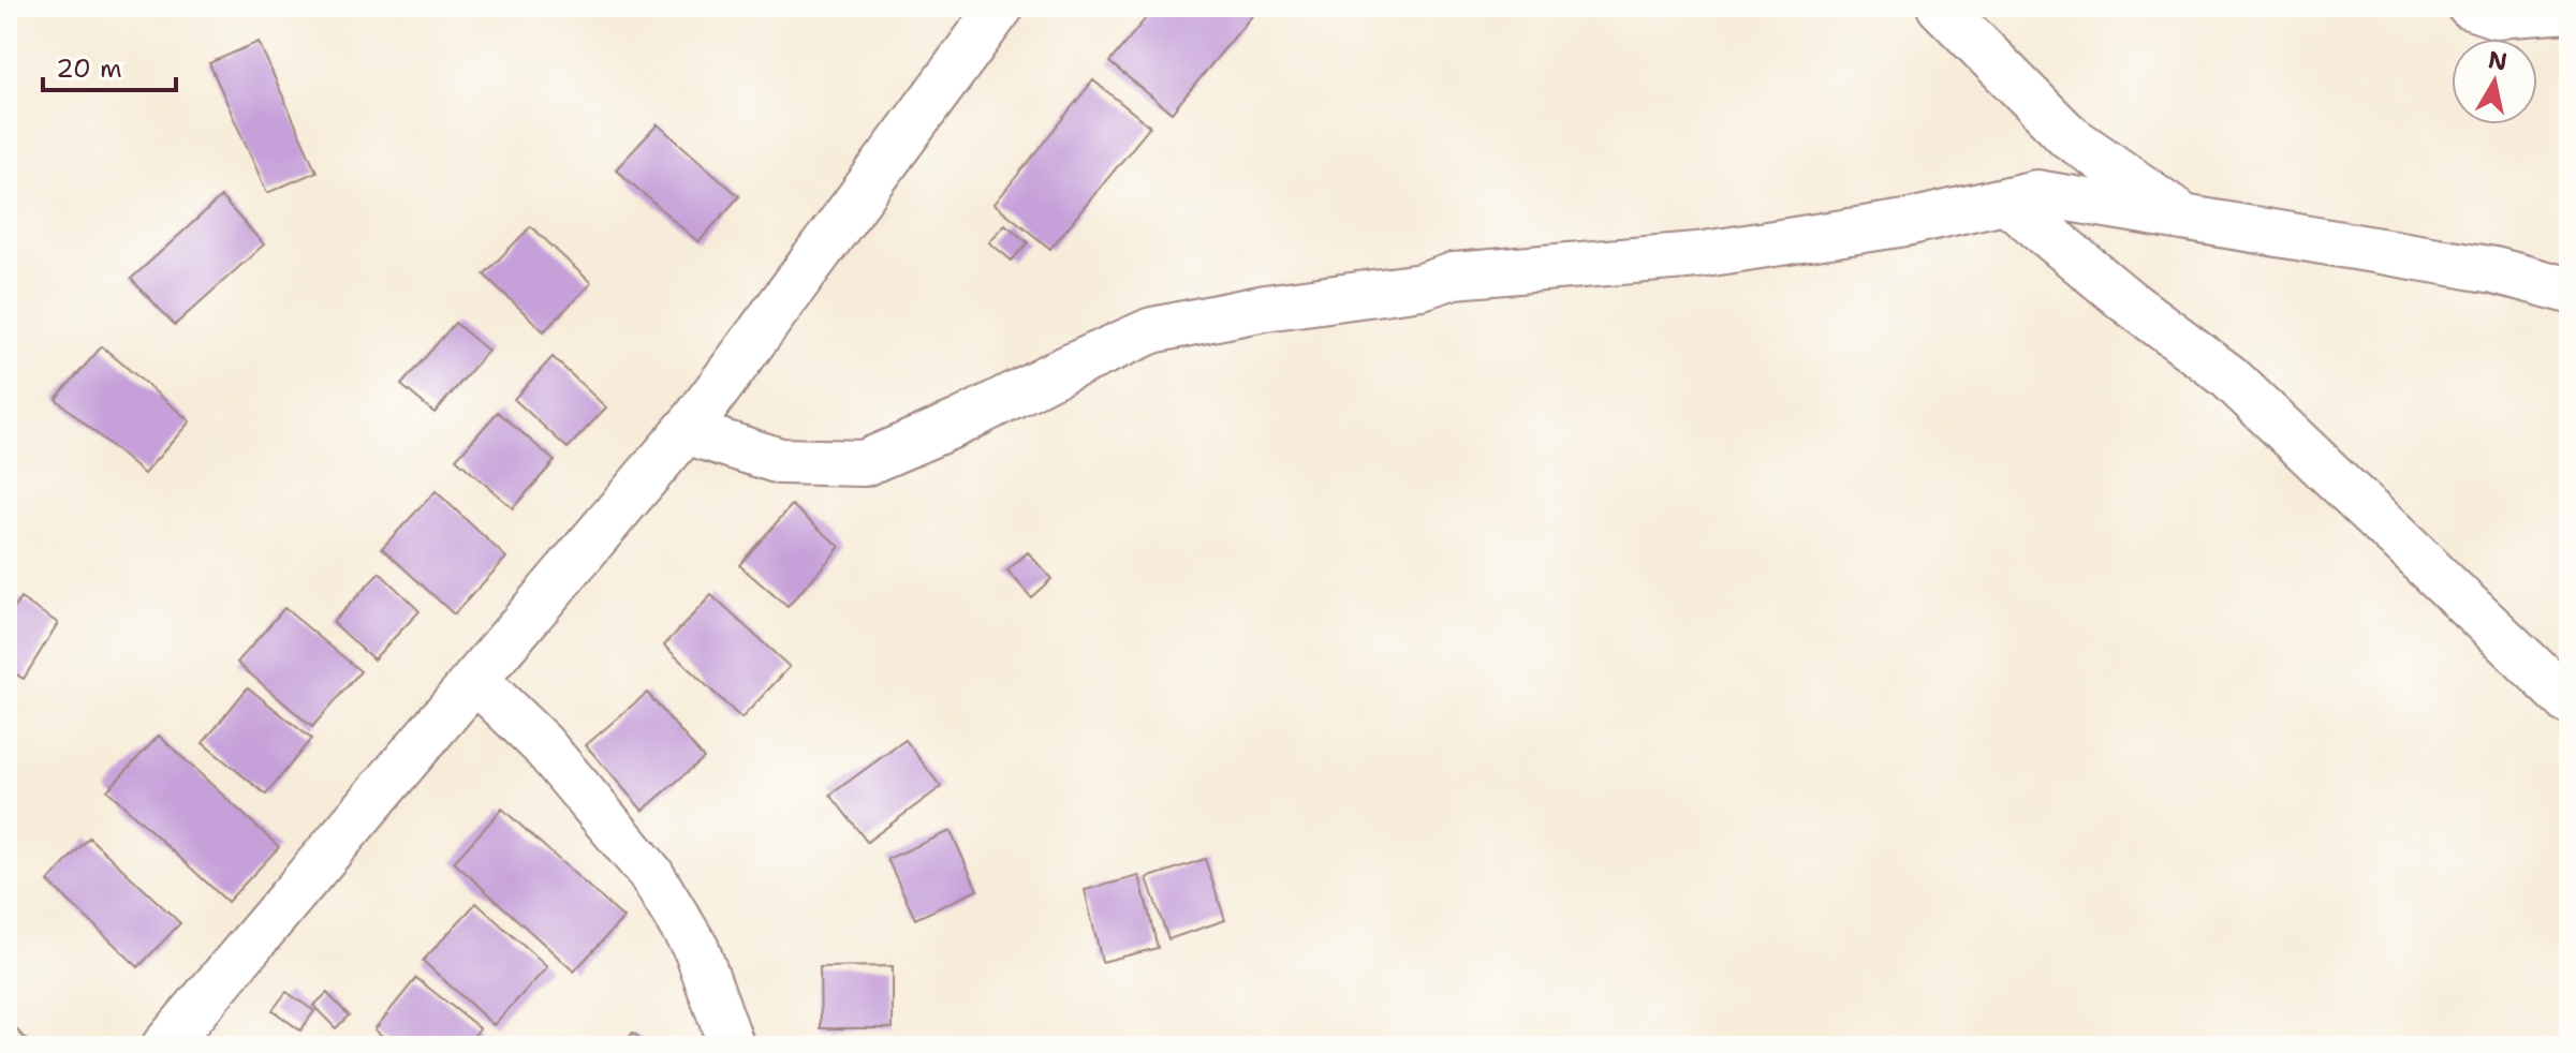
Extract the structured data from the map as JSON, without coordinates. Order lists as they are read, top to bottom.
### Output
{
  "scale_bar": "20 m",
  "north": "top"
}
